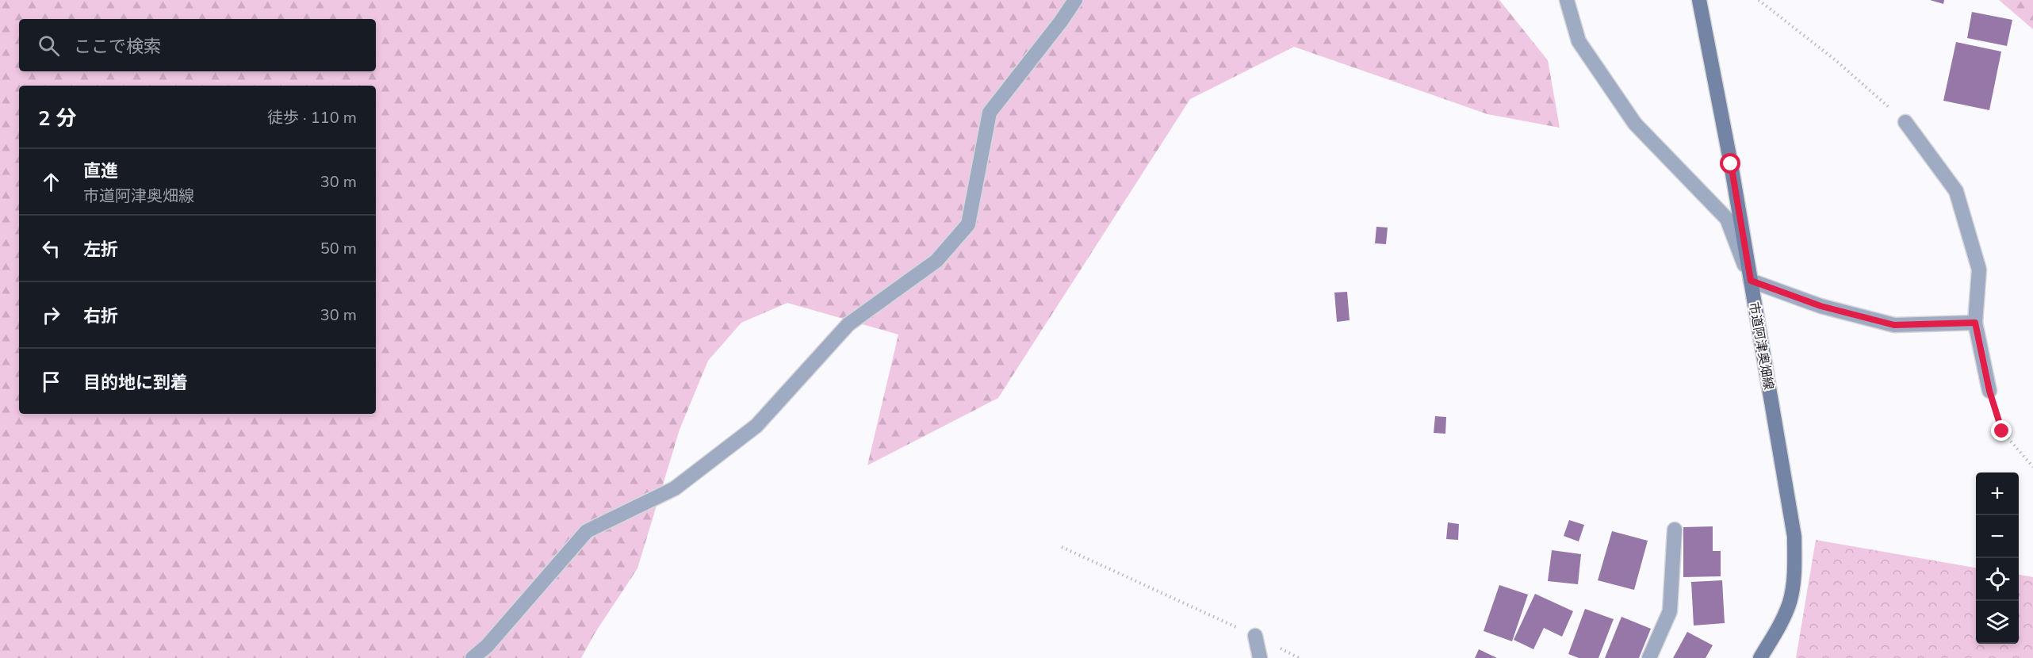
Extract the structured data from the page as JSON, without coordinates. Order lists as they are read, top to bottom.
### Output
{
  "streets": {
    "street": ["市道阿津奥畑線"]
  },
  "page": {
    "search": "ここで検索",
    "heading": ["2 分", "徒歩 · 110 m"],
    "list": [
      ["直進", "市道阿津奥畑線", "30 m"],
      ["左折", "50 m"],
      ["右折", "30 m"],
      "目的地に到着"
    ],
    "map_buttons": ["+", "−"]
  }
}
